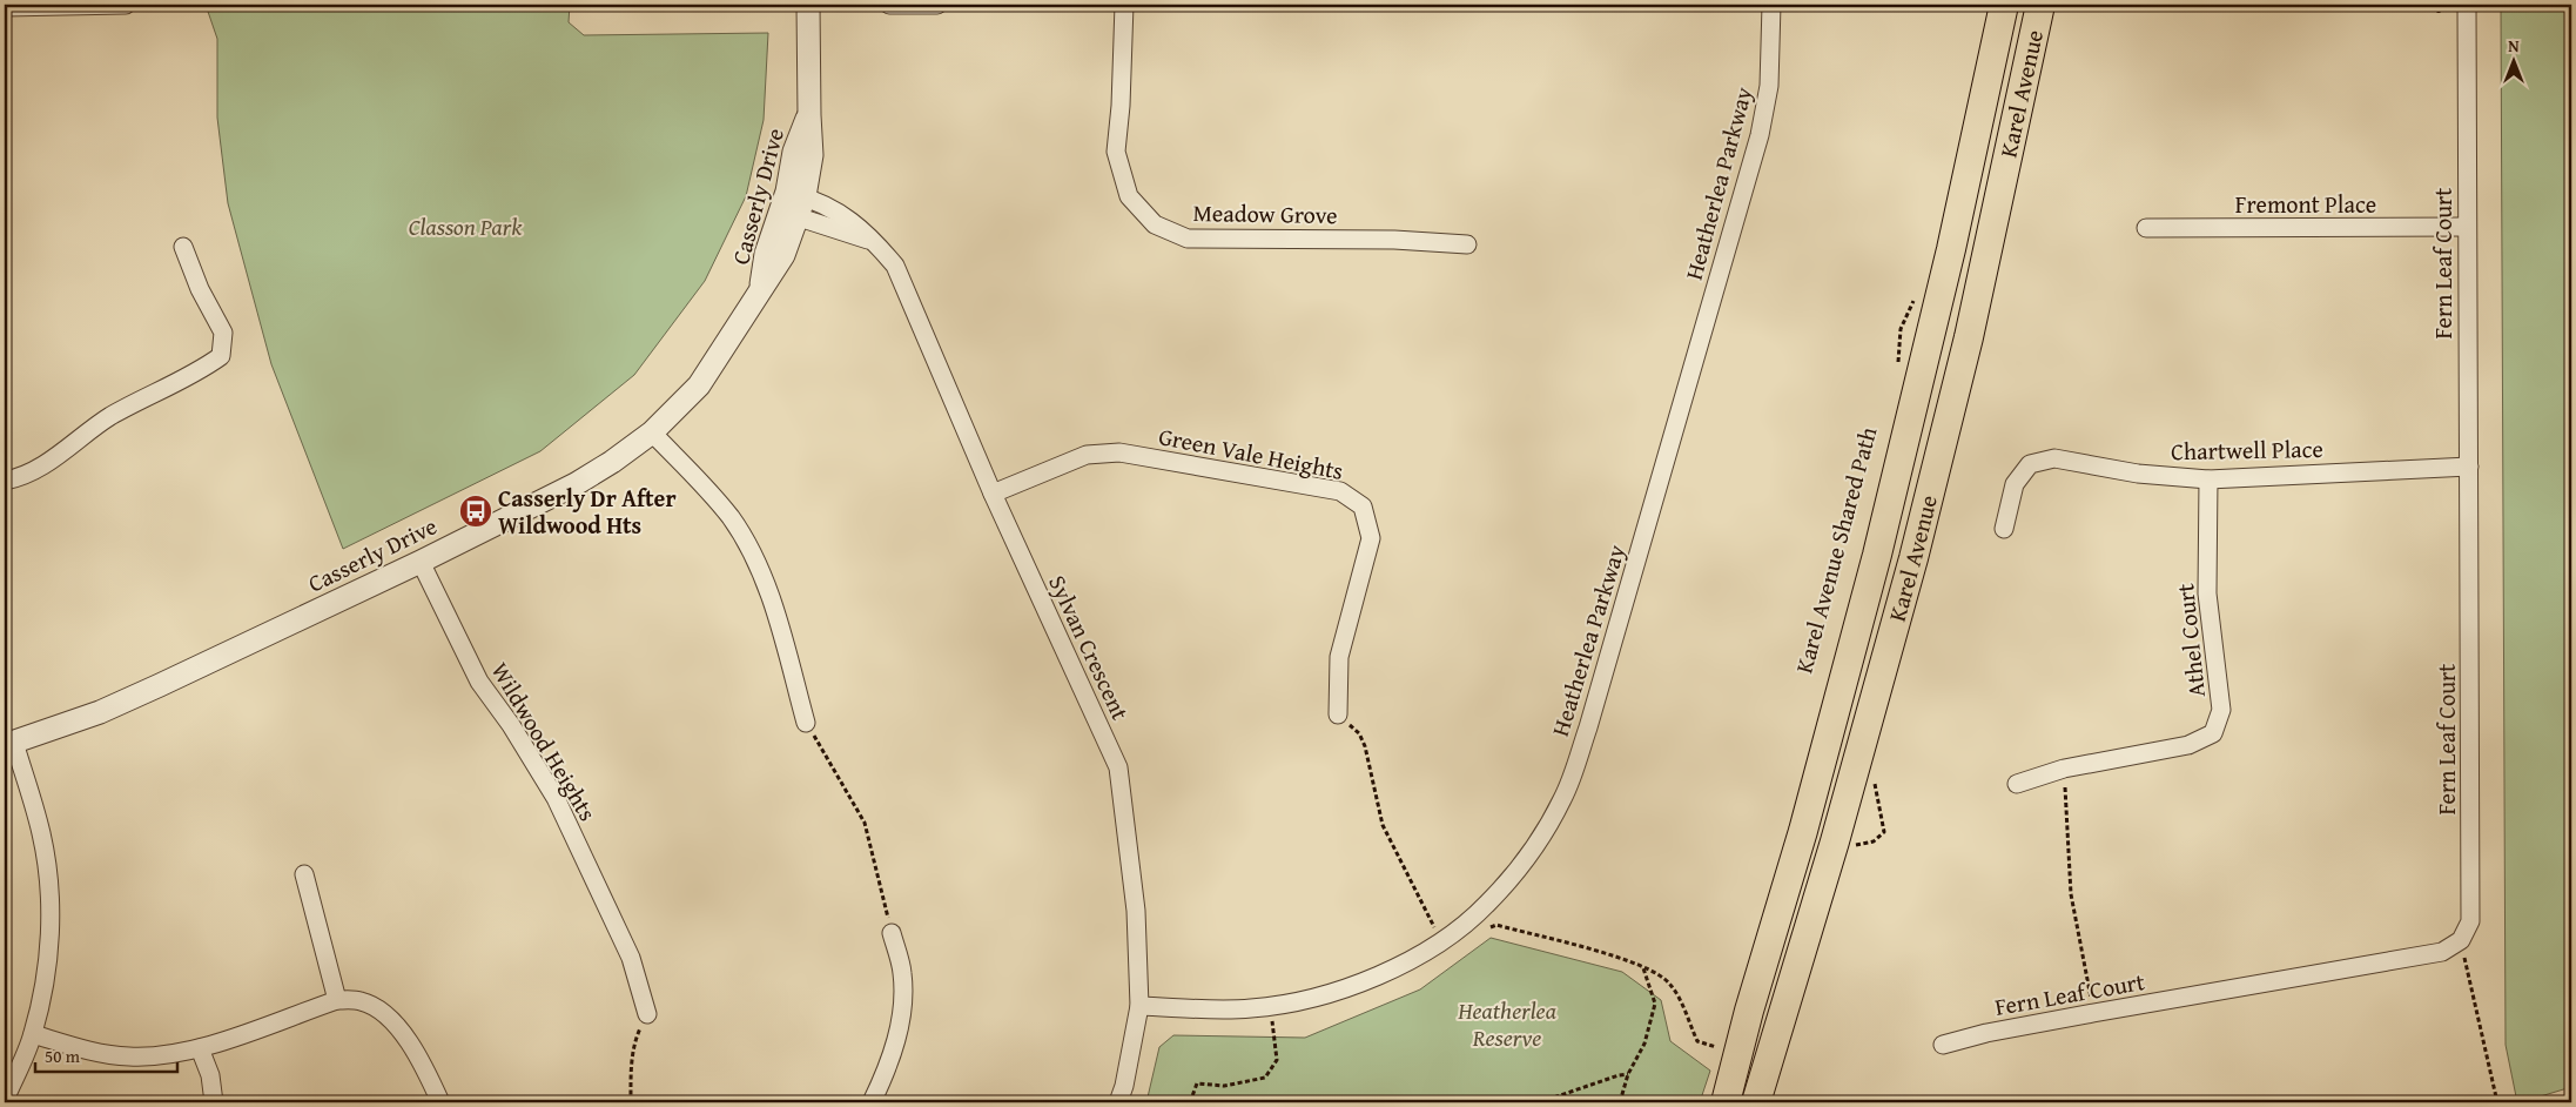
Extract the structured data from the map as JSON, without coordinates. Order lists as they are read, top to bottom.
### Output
{
  "streets": {
    "main road": ["Karel Avenue"],
    "street": [
      "Heatherlea Parkway",
      "Casserly Drive",
      "Fremont Place",
      "Meadow Grove",
      "Fern Leaf Court",
      "Chartwell Place",
      "Green Vale Heights",
      "Athel Court",
      "Sylvan Crescent",
      "Wildwood Heights"
    ]
  },
  "crossings": [
    ["Heatherlea Parkway", "Sylvan Crescent"],
    ["Casserly Drive", "Sylvan Crescent"],
    ["Casserly Drive", "Wildwood Heights"],
    ["Fremont Place", "Fern Leaf Court"],
    ["Fern Leaf Court", "Chartwell Place"],
    ["Chartwell Place", "Athel Court"],
    ["Green Vale Heights", "Sylvan Crescent"]
  ],
  "parks": ["Classon Park", "Heatherlea Reserve"],
  "places": {
    "bus stop": ["Casserly Dr After Wildwood Hts"]
  },
  "scale_bar": "50 m",
  "north": "top"
}
